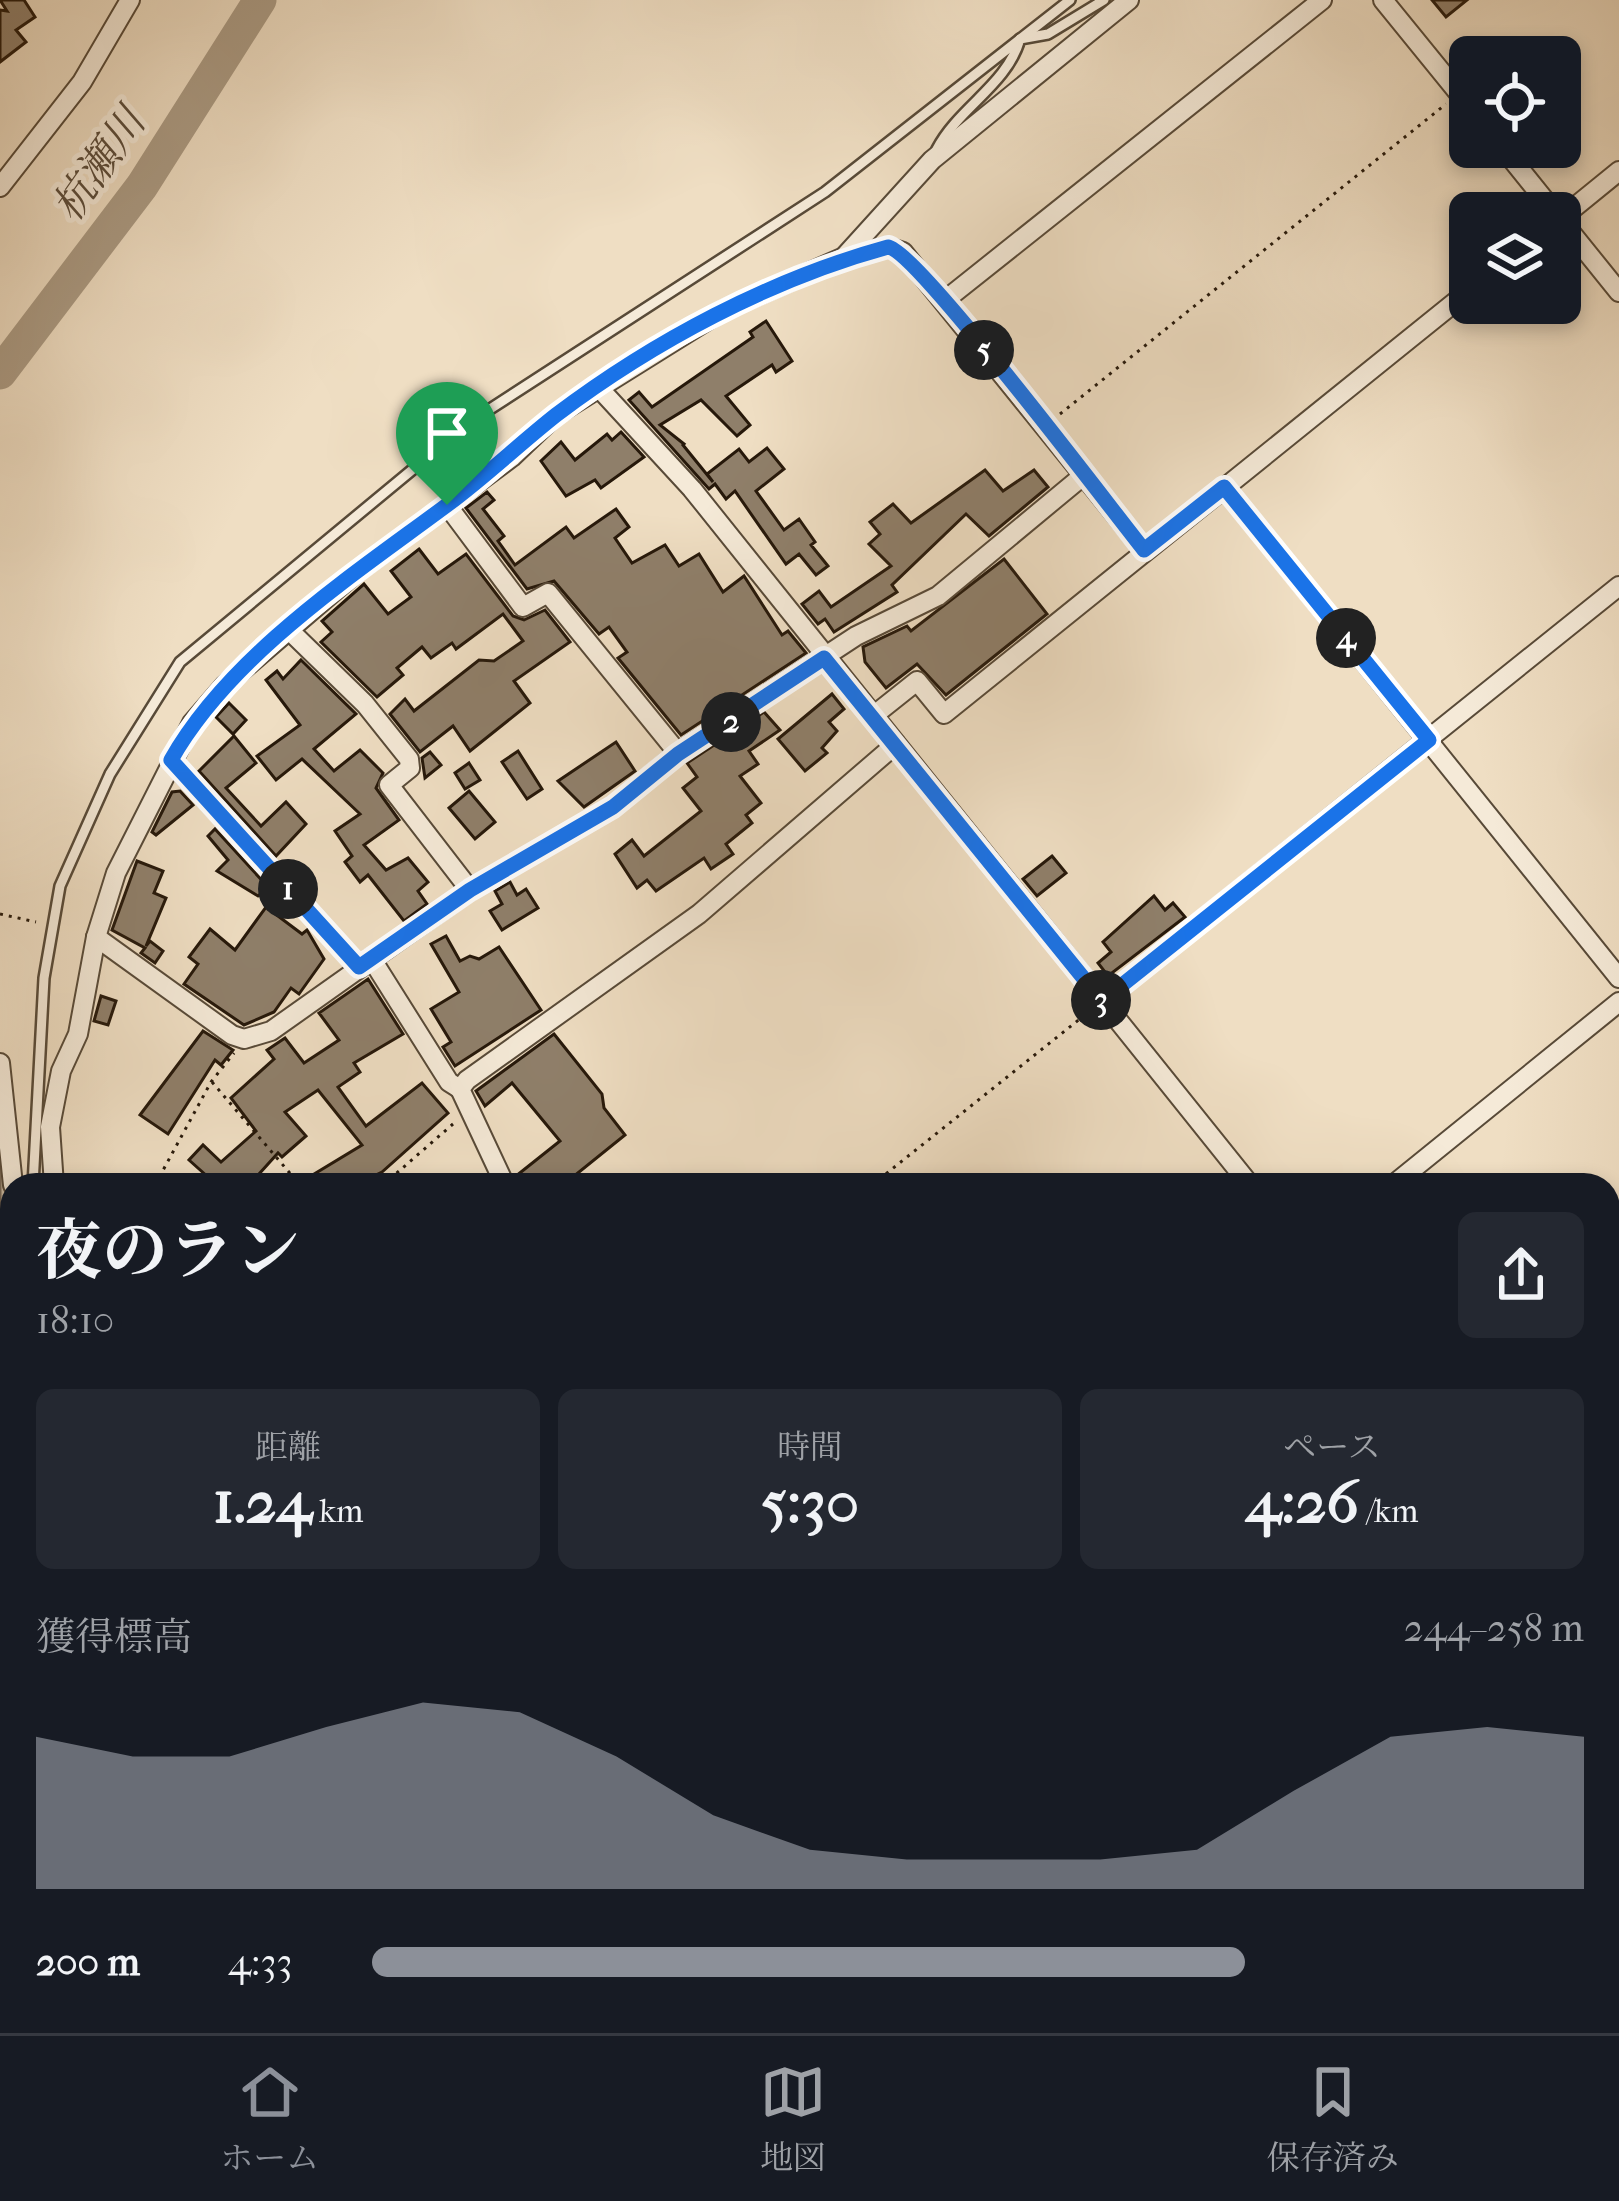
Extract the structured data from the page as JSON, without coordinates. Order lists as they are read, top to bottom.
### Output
{
  "water": ["杭瀬川"],
  "page": {
    "pins": [
      "5",
      "4",
      "2",
      "1",
      "3"
    ],
    "heading": ["夜のラン", "18:10"],
    "stats": [
      ["距離", "1.24 km"],
      ["時間", "5:30"],
      ["ペース", "4:26 /km"]
    ],
    "chart": ["獲得標高", "244–258 m"],
    "list": [
      {
        "name": "200 m",
        "note": "4:33"
      }
    ],
    "tabs": ["ホーム", "地図", "保存済み"]
  }
}
